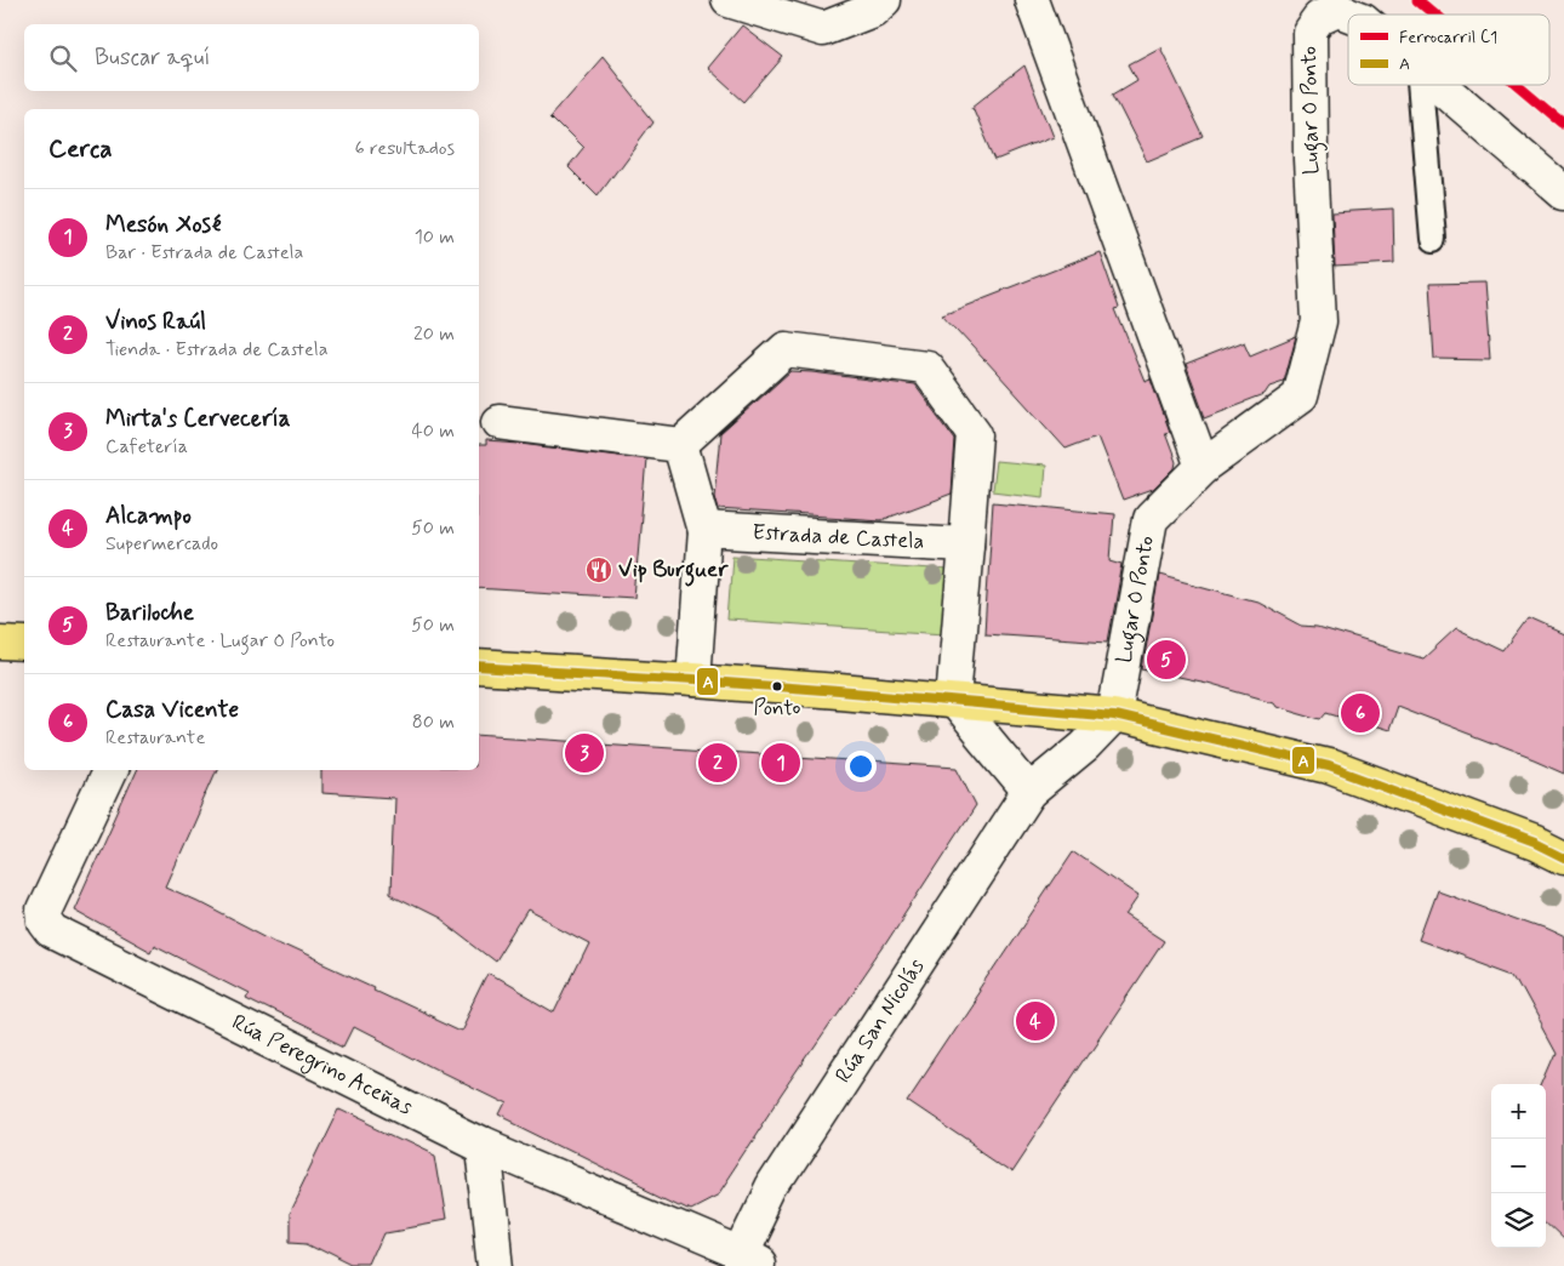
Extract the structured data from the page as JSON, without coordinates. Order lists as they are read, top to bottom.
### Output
{
  "streets": {
    "street": [
      "Lugar O Ponto",
      "Estrada de Castela",
      "Rúa San Nicolás",
      "Rúa Peregrino Aceñas"
    ]
  },
  "crossings": [
    ["Lugar O Ponto", "Rúa San Nicolás"],
    ["Rúa San Nicolás", "Rúa Peregrino Aceñas"]
  ],
  "places": {
    "restaurant": ["Vip Burguer"],
    "other": ["Ponto"]
  },
  "lines": ["rail line C1", "transit line A"],
  "legend": ["Ferrocarril C1", "A"],
  "page": {
    "search": "Buscar aquí",
    "heading": ["Cerca", "6 resultados"],
    "list": [
      {
        "mark": "1",
        "name": "Mesón Xosé",
        "note": "Bar · Estrada de Castela",
        "value": "10 m"
      },
      {
        "mark": "2",
        "name": "Vinos Raúl",
        "note": "Tienda · Estrada de Castela",
        "value": "20 m"
      },
      {
        "mark": "3",
        "name": "Mirta's Cervecería",
        "note": "Cafetería",
        "value": "40 m"
      },
      {
        "mark": "4",
        "name": "Alcampo",
        "note": "Supermercado",
        "value": "50 m"
      },
      {
        "mark": "5",
        "name": "Bariloche",
        "note": "Restaurante · Lugar O Ponto",
        "value": "50 m"
      },
      {
        "mark": "6",
        "name": "Casa Vicente",
        "note": "Restaurante",
        "value": "80 m"
      }
    ],
    "pins": [
      "5",
      "6",
      "3",
      "1",
      "2",
      "4"
    ],
    "map_buttons": ["+", "−"]
  }
}
